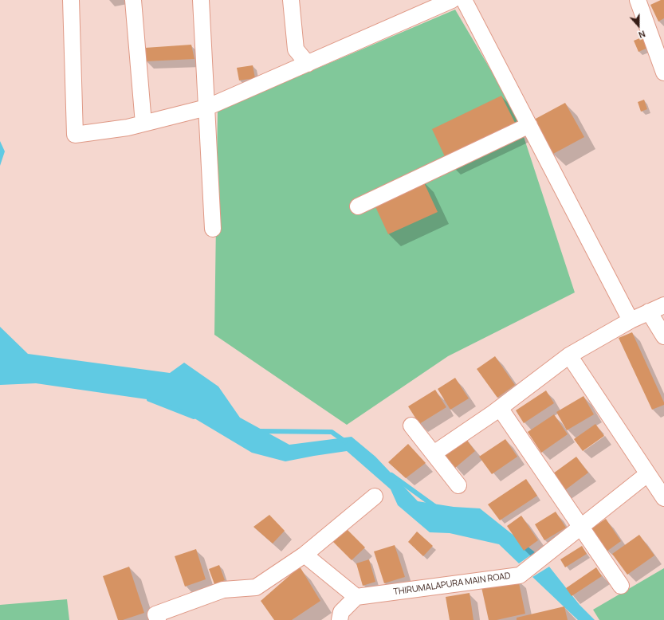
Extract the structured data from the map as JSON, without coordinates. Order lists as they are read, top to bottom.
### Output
{
  "streets": {
    "street": ["THIRUMALAPURA MAIN ROAD"]
  },
  "north": "bottom"
}
